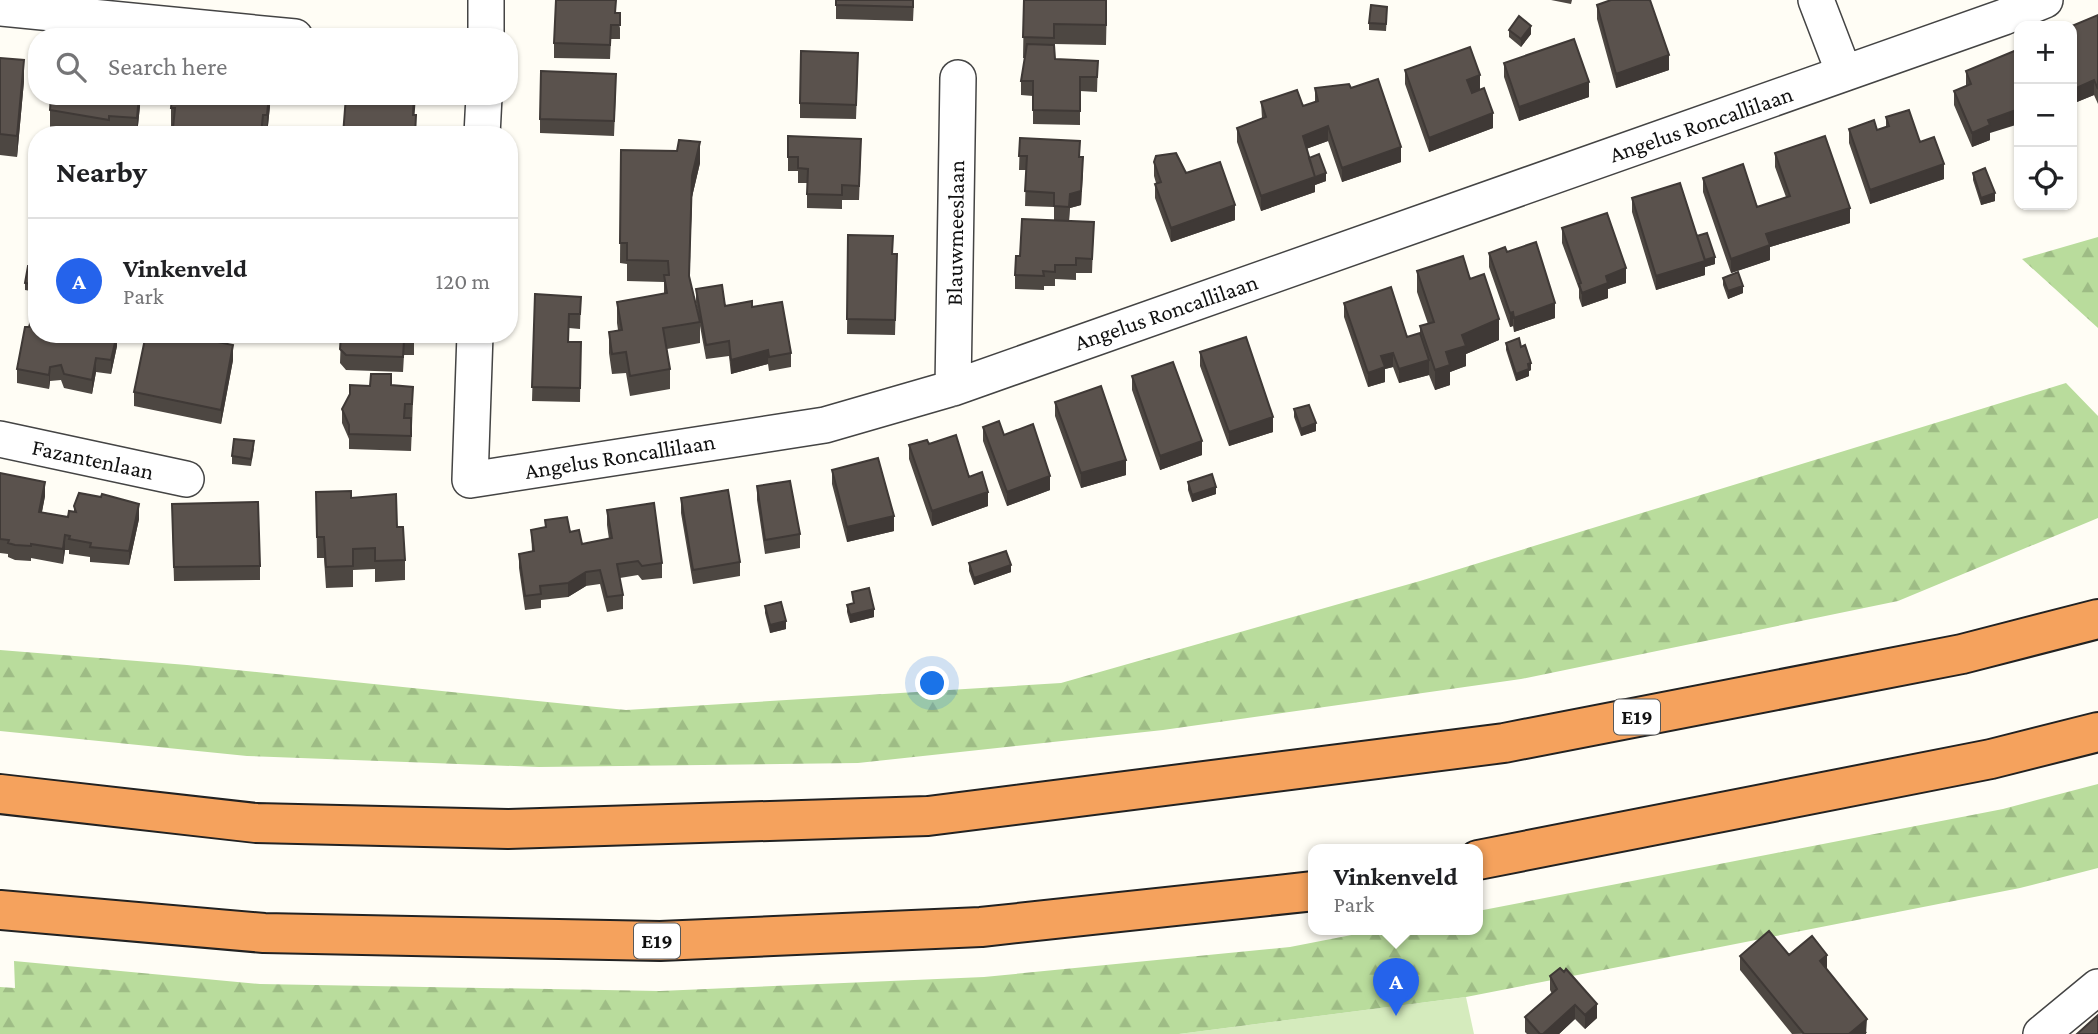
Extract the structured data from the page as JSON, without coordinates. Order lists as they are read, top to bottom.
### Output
{
  "streets": {
    "highway": ["E19"],
    "street": ["Angelus Roncallilaan", "Blauwmeeslaan", "Fazantenlaan"]
  },
  "crossings": [
    ["Angelus Roncallilaan", "Blauwmeeslaan"]
  ],
  "page": {
    "map_buttons": ["+", "−"],
    "search": "Search here",
    "heading": "Nearby",
    "list": [
      {
        "mark": "A",
        "name": "Vinkenveld",
        "note": "Park",
        "value": "120 m"
      }
    ],
    "popup": ["Vinkenveld", "Park"],
    "pins": "A"
  }
}
